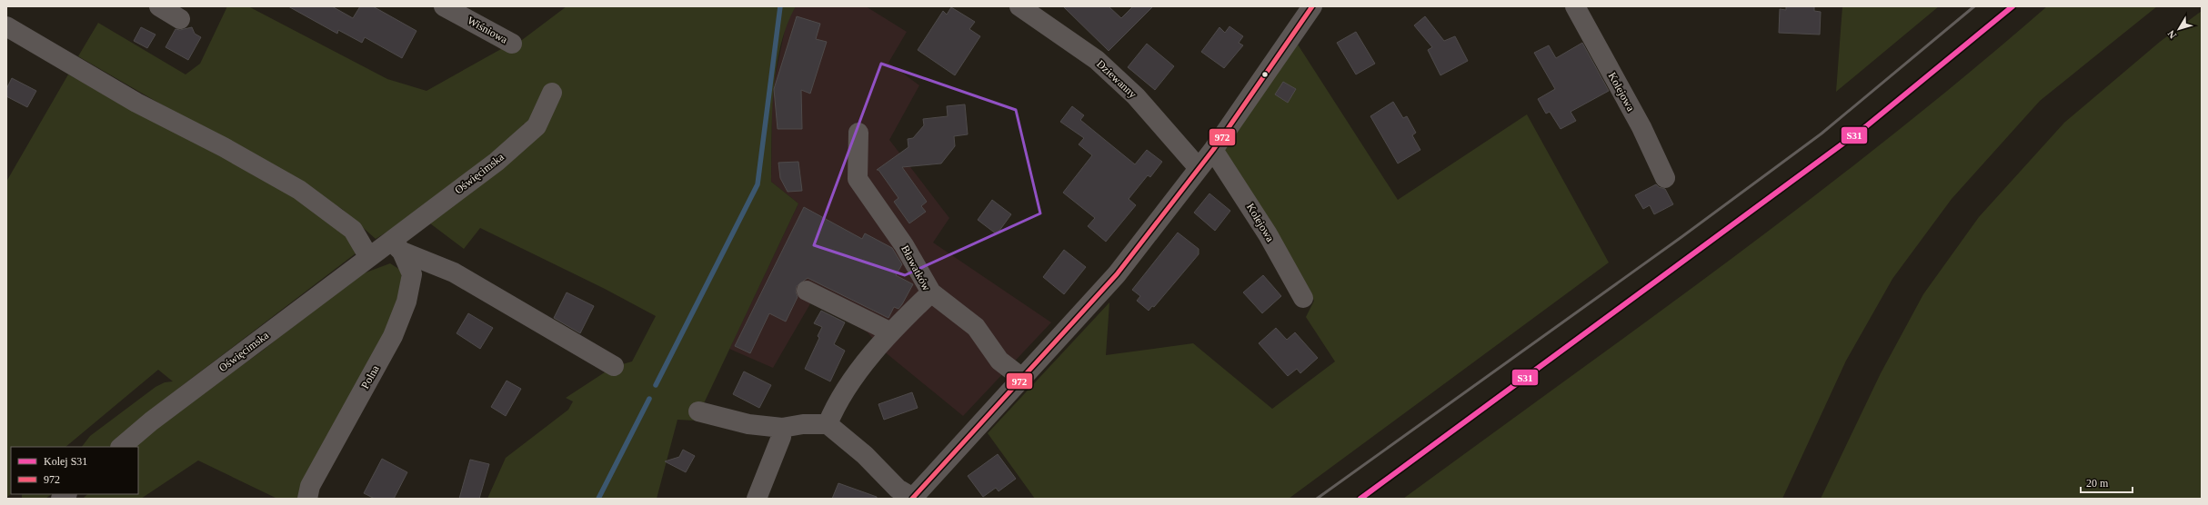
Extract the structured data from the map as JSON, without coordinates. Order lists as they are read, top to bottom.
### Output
{
  "streets": {
    "street": [
      "Wiśniowa",
      "Dziewanny",
      "Kolejowa",
      "Oświęcimska",
      "Bławatków",
      "Polna"
    ]
  },
  "crossings": [
    ["Oświęcimska", "Polna"]
  ],
  "lines": ["rail line S31", "transit line 972"],
  "legend": ["Kolej S31", "972"],
  "scale_bar": "20 m",
  "north": "bottom left"
}
